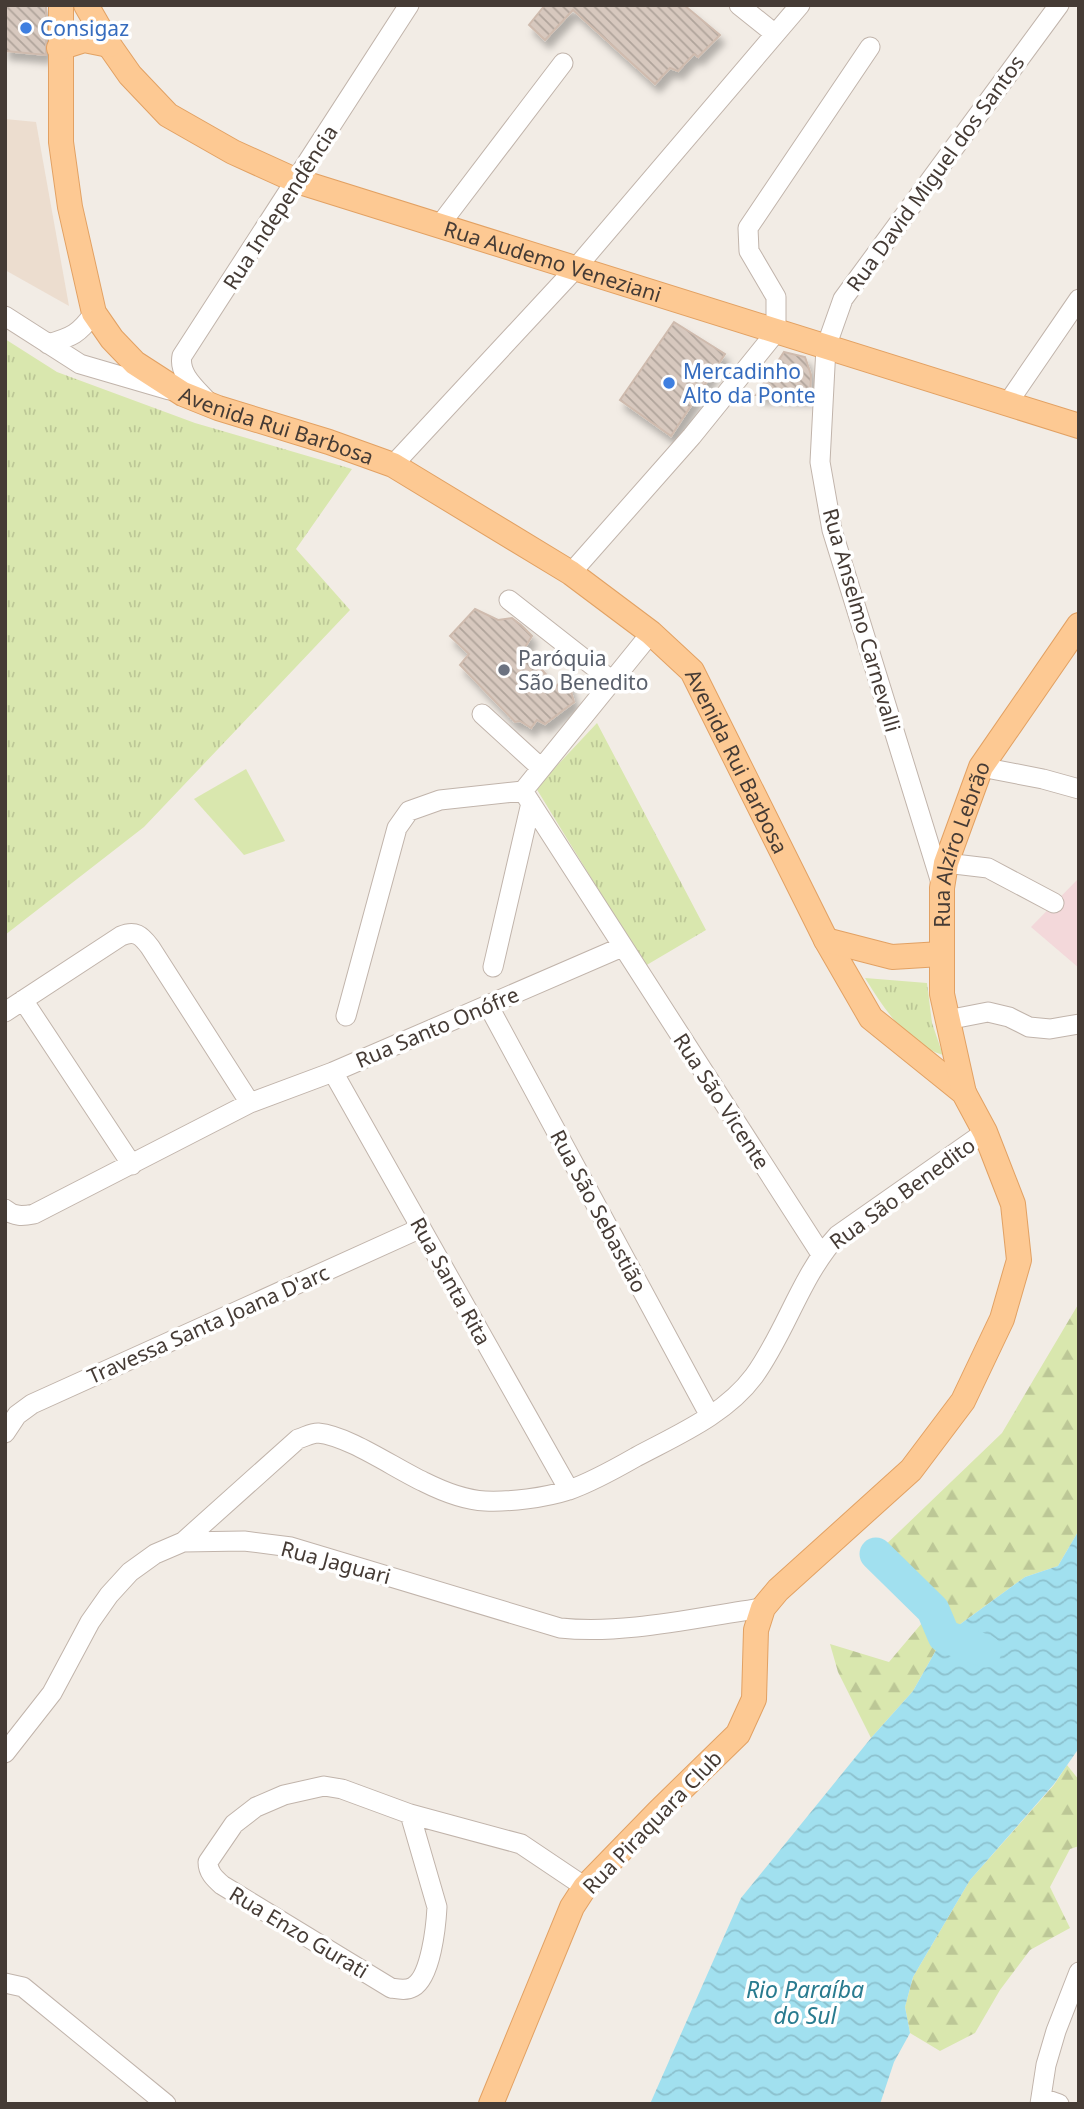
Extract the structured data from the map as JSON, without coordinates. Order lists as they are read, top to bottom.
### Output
{
  "streets": {
    "main road": [
      "Rua Audemo Veneziani",
      "Avenida Rui Barbosa",
      "Rua Alzíro Lebrão",
      "Rua Piraquara Club"
    ],
    "street": [
      "Rua David Miguel dos Santos",
      "Rua Independência",
      "Rua Anselmo Carnevalli",
      "Rua Santo Onófre",
      "Rua São Vicente",
      "Rua São Benedito",
      "Rua São Sebastião",
      "Rua Santa Rita",
      "Travessa Santa Joana D'arc",
      "Rua Jaguari",
      "Rua Enzo Gurati"
    ]
  },
  "crossings": [
    ["Rua David Miguel dos Santos", "Rua Audemo Veneziani"],
    ["Rua David Miguel dos Santos", "Rua Anselmo Carnevalli"],
    ["Rua Independência", "Rua Audemo Veneziani"],
    ["Rua Independência", "Avenida Rui Barbosa"],
    ["Rua Audemo Veneziani", "Rua Anselmo Carnevalli"],
    ["Avenida Rui Barbosa", "Rua Alzíro Lebrão"],
    ["Avenida Rui Barbosa", "Rua São Benedito"],
    ["Avenida Rui Barbosa", "Rua Jaguari"],
    ["Avenida Rui Barbosa", "Rua Piraquara Club"],
    ["Rua Anselmo Carnevalli", "Rua Alzíro Lebrão"],
    ["Rua Santo Onófre", "Rua São Vicente"],
    ["Rua Santo Onófre", "Rua São Sebastião"],
    ["Rua Santo Onófre", "Rua Santa Rita"],
    ["Rua São Vicente", "Rua São Benedito"],
    ["Rua São Benedito", "Rua São Sebastião"],
    ["Rua São Benedito", "Rua Santa Rita"],
    ["Rua São Benedito", "Rua Jaguari"],
    ["Rua Santa Rita", "Travessa Santa Joana D'arc"],
    ["Rua Jaguari", "Rua Piraquara Club"],
    ["Rua Piraquara Club", "Rua Enzo Gurati"]
  ],
  "water": ["Rio Paraíba do Sul"],
  "places": ["Consigaz", "Mercadinho Alto da Ponte", "Paróquia São Benedito"]
}
